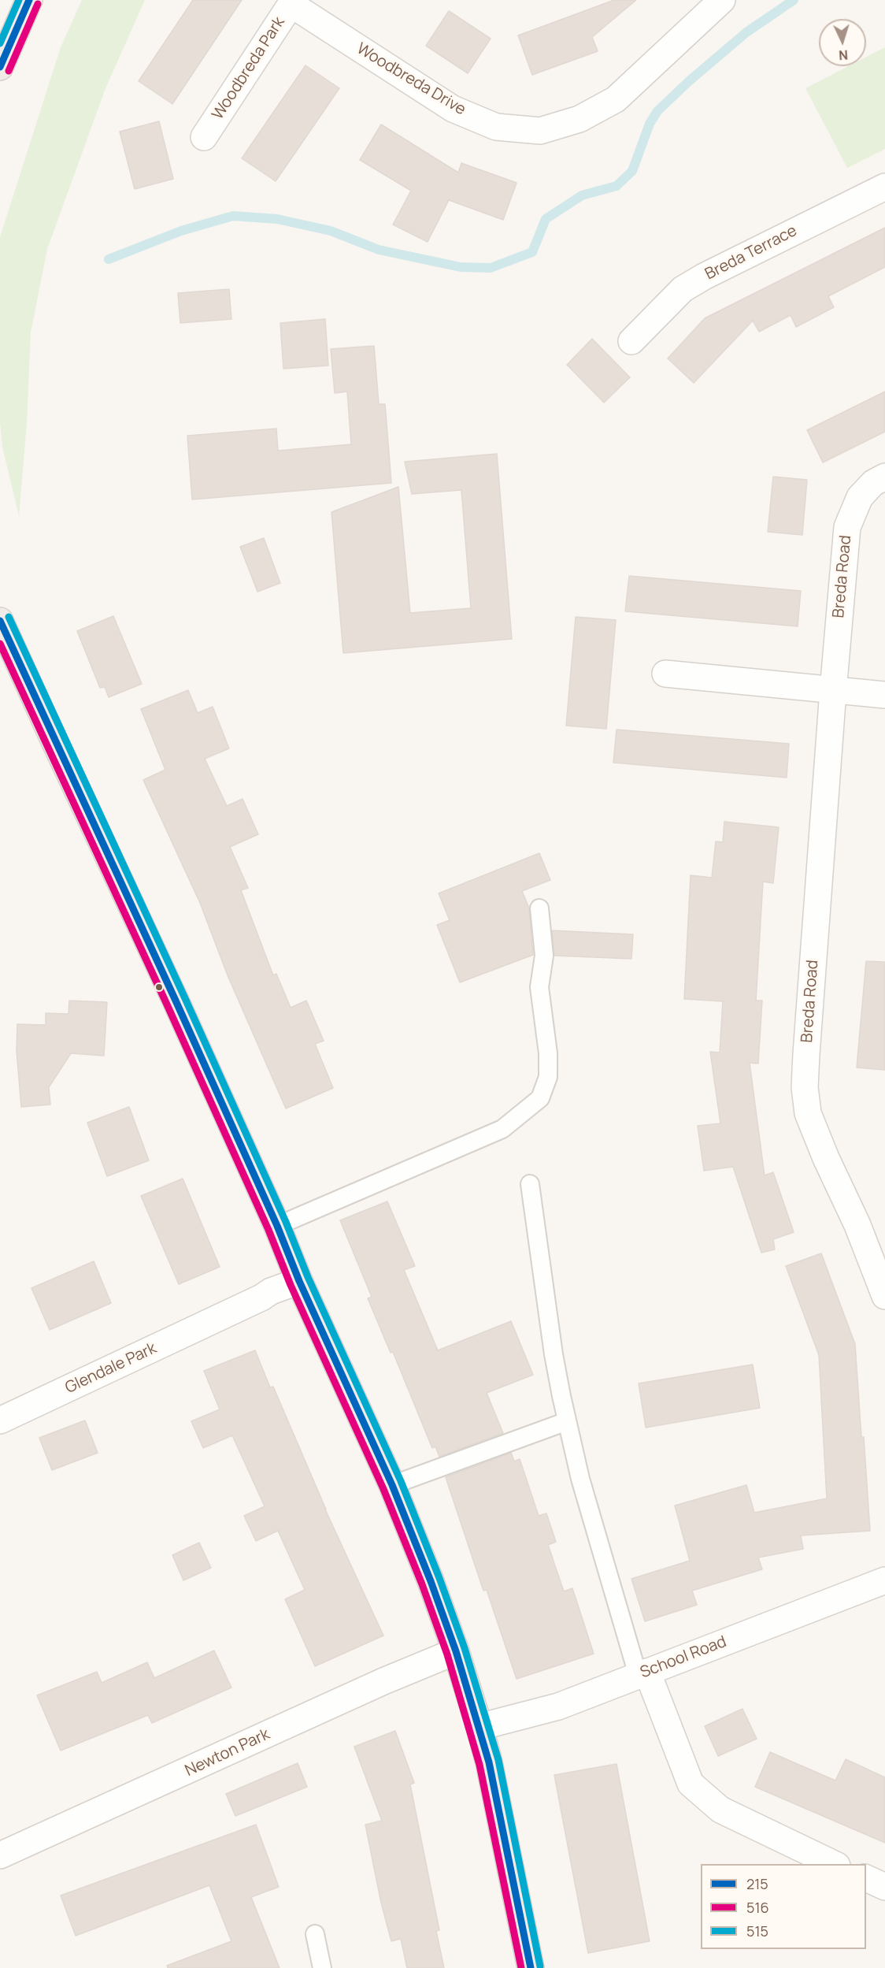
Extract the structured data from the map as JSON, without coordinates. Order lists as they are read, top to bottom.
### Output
{
  "streets": {
    "street": [
      "Woodbreda Park",
      "Woodbreda Drive",
      "Breda Terrace",
      "Breda Road",
      "Glendale Park",
      "School Road",
      "Newton Park"
    ]
  },
  "crossings": [
    ["Woodbreda Park", "Woodbreda Drive"]
  ],
  "lines": ["transit line 215", "transit line 515", "transit line 516"],
  "legend": ["215", "516", "515"],
  "north": "bottom"
}
